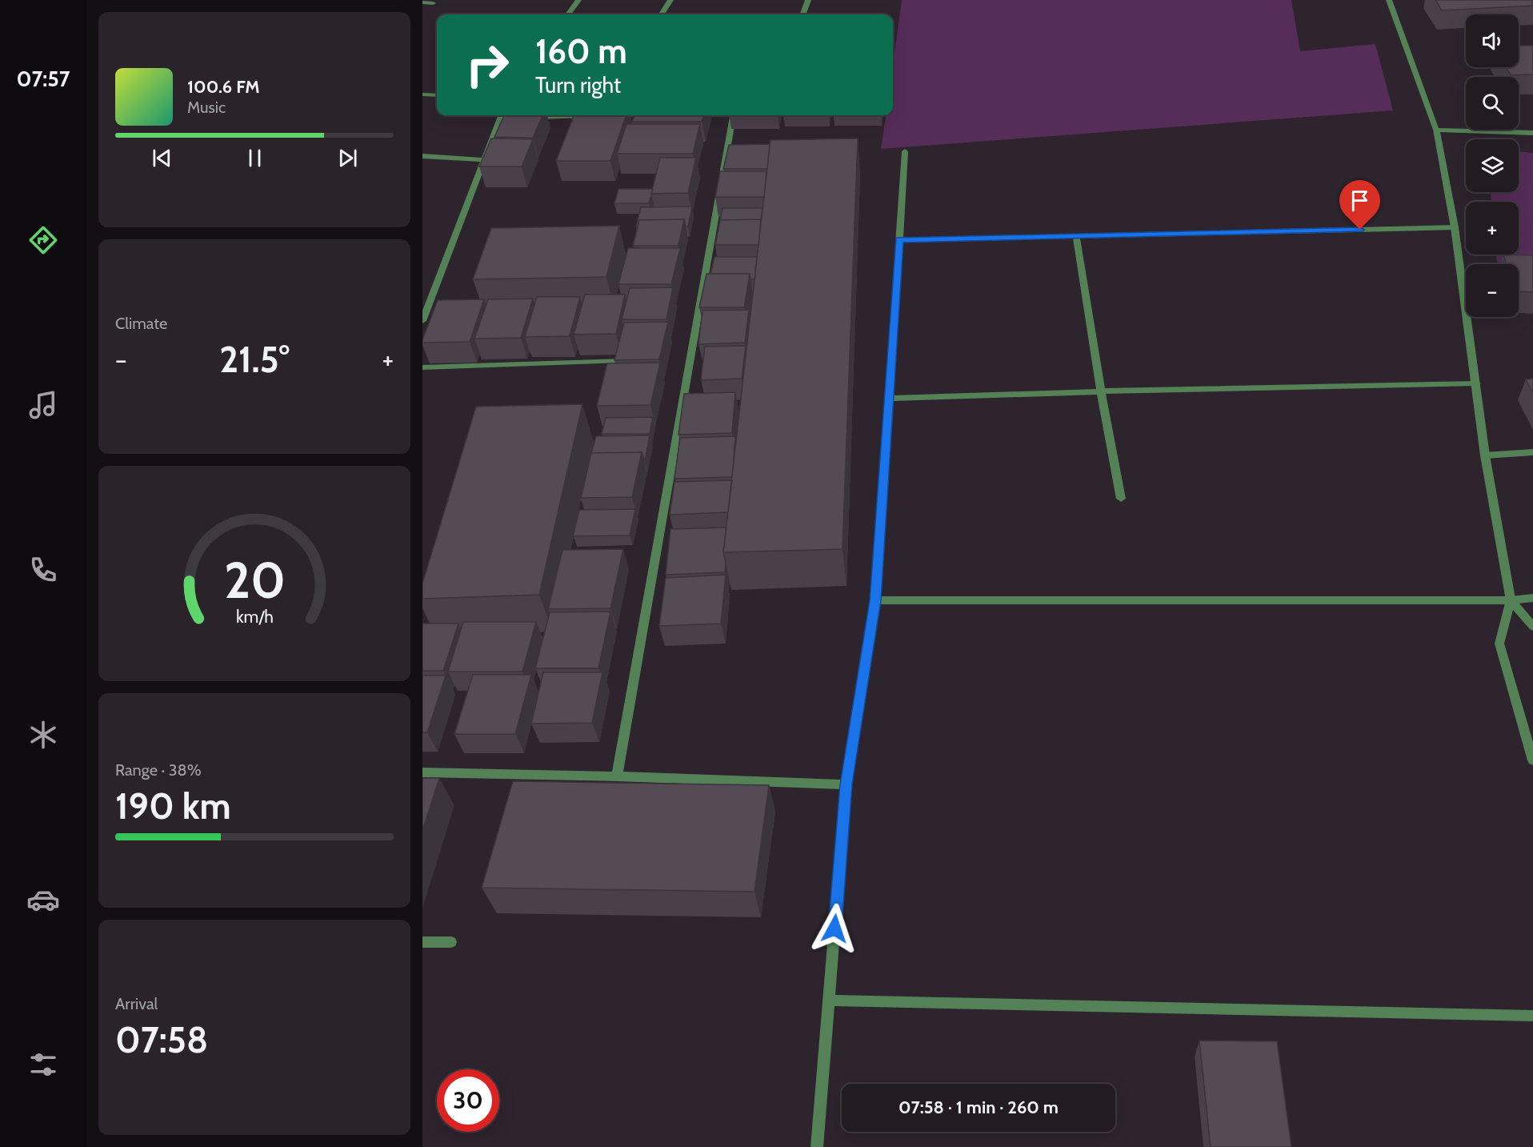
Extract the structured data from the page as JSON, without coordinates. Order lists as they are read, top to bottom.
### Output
{
  "page": {
    "tabs": "07:57",
    "map_buttons": ["+", "−"],
    "turn": ["160 m", "Turn right"],
    "song": ["100.6 FM", "Music"],
    "tile": [
      "Climate",
      ["Range · 38%", "190 km"],
      ["Arrival", "07:58"]
    ],
    "heat": ["−", "21.5°", "+"],
    "limit": "30",
    "trip": "07:58 · 1 min · 260 m",
    "gauge": ["20", "km/h"]
  }
}
